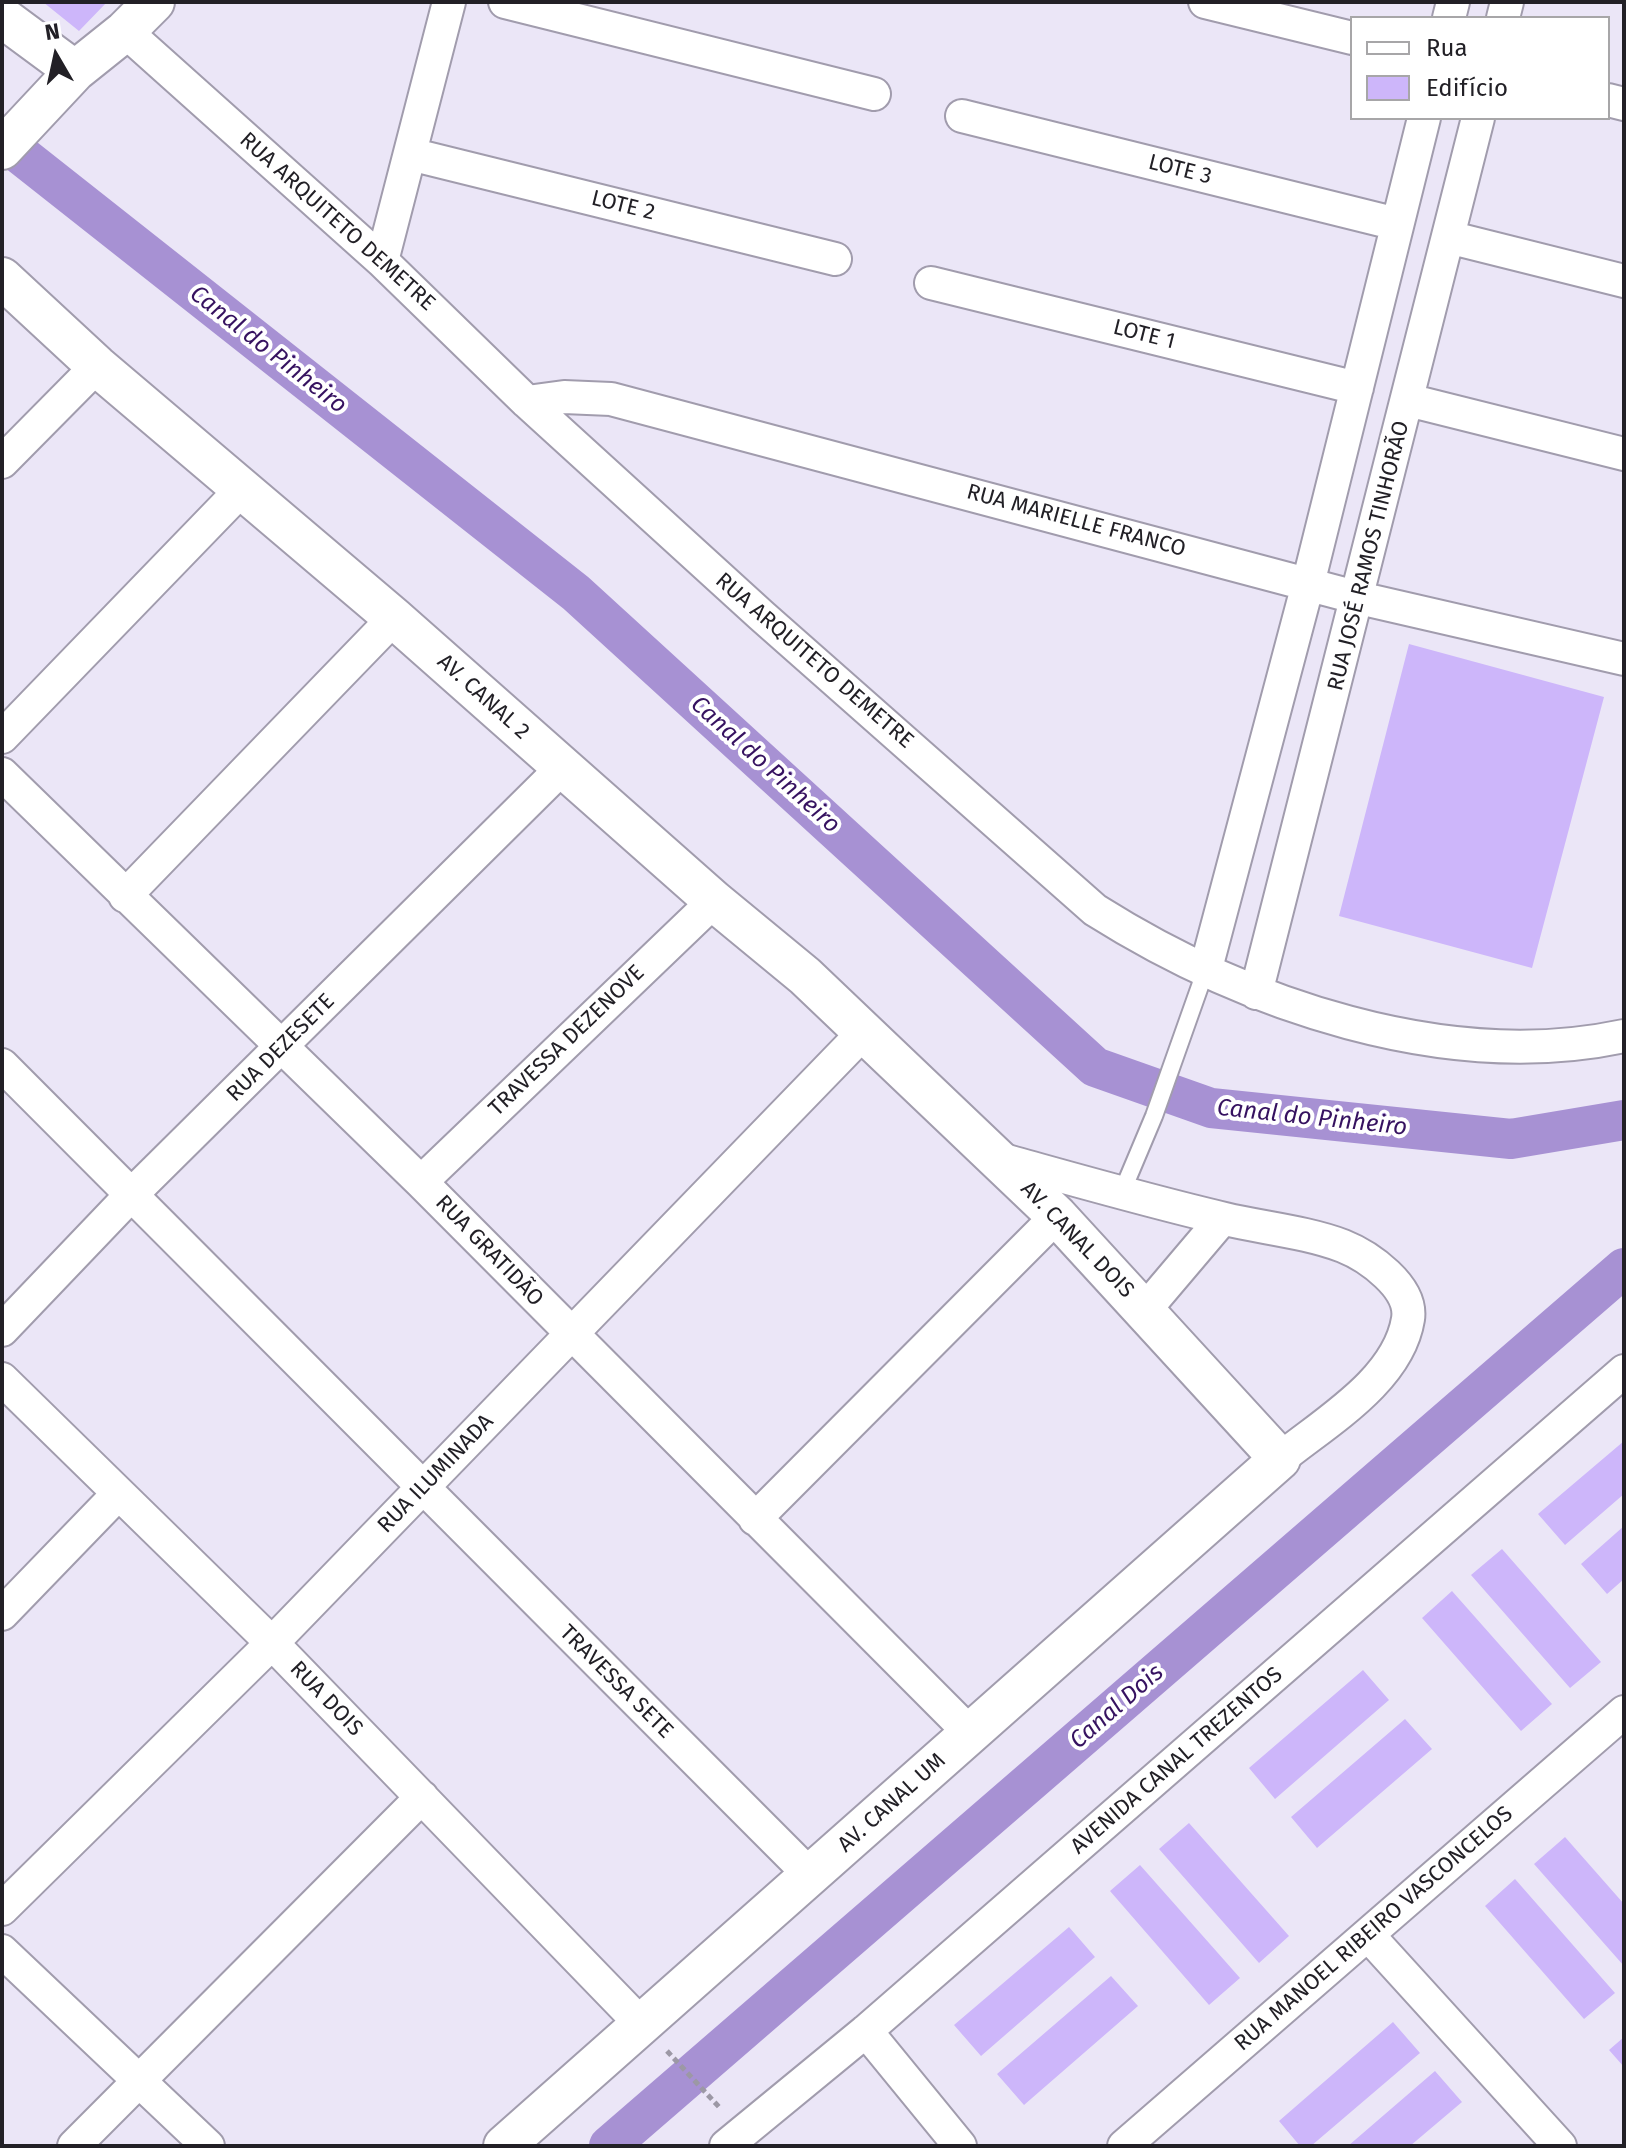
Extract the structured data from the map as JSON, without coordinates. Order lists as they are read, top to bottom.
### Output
{
  "streets": {
    "street": [
      "LOTE 3",
      "LOTE 2",
      "RUA ARQUITETO DEMETRE",
      "LOTE 1",
      "RUA MARIELLE FRANCO",
      "RUA JOSÉ RAMOS TINHORÃO",
      "AV. CANAL 2",
      "TRAVESSA DEZENOVE",
      "RUA DEZESETE",
      "AV. CANAL DOIS",
      "RUA GRATIDÃO",
      "RUA ILUMINADA",
      "TRAVESSA SETE",
      "RUA DOIS",
      "AVENIDA CANAL TREZENTOS",
      "AV. CANAL UM",
      "RUA MANOEL RIBEIRO VASCONCELOS"
    ]
  },
  "crossings": [
    ["RUA ARQUITETO DEMETRE", "RUA MARIELLE FRANCO"],
    ["RUA ARQUITETO DEMETRE", "RUA JOSÉ RAMOS TINHORÃO"],
    ["RUA MARIELLE FRANCO", "RUA JOSÉ RAMOS TINHORÃO"],
    ["AV. CANAL 2", "TRAVESSA DEZENOVE"],
    ["AV. CANAL 2", "RUA DEZESETE"],
    ["AV. CANAL 2", "AV. CANAL DOIS"],
    ["AV. CANAL 2", "RUA ILUMINADA"],
    ["TRAVESSA DEZENOVE", "RUA GRATIDÃO"],
    ["RUA DEZESETE", "RUA GRATIDÃO"],
    ["RUA DEZESETE", "TRAVESSA SETE"],
    ["AV. CANAL DOIS", "RUA ILUMINADA"],
    ["AV. CANAL DOIS", "AV. CANAL UM"],
    ["RUA GRATIDÃO", "RUA ILUMINADA"],
    ["RUA GRATIDÃO", "AV. CANAL UM"],
    ["RUA ILUMINADA", "TRAVESSA SETE"],
    ["RUA ILUMINADA", "RUA DOIS"],
    ["TRAVESSA SETE", "AV. CANAL UM"],
    ["RUA DOIS", "AV. CANAL UM"]
  ],
  "water": ["Canal do Pinheiro", "Canal Dois"],
  "legend": ["Rua", "Edifício"],
  "north": "top"
}
